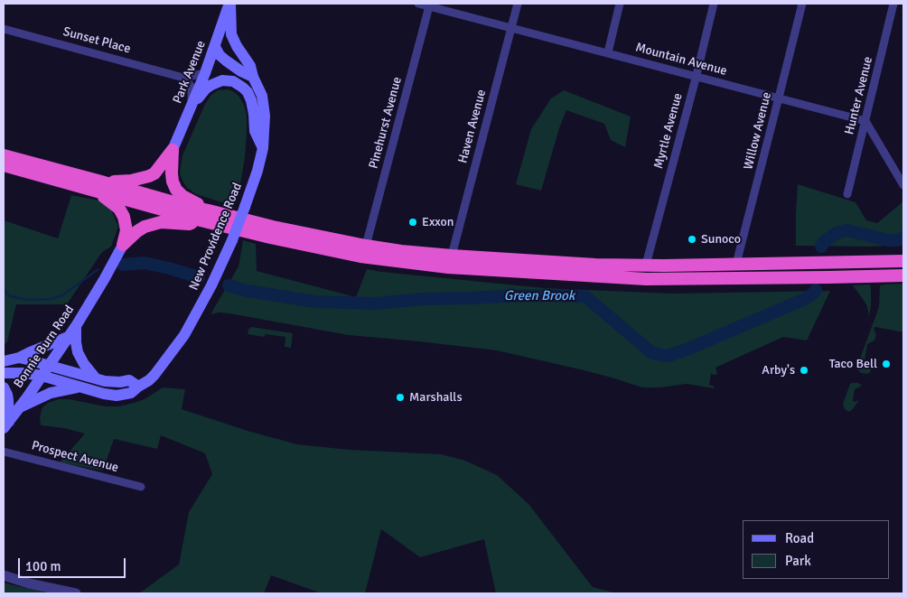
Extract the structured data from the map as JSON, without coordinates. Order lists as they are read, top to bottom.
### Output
{
  "streets": {
    "main road": ["Park Avenue", "New Providence Road", "Bonnie Burn Road"],
    "street": [
      "Sunset Place",
      "Mountain Avenue",
      "Hunter Avenue",
      "Pinehurst Avenue",
      "Haven Avenue",
      "Myrtle Avenue",
      "Willow Avenue",
      "Prospect Avenue"
    ]
  },
  "crossings": [
    ["Sunset Place", "Park Avenue"],
    ["Mountain Avenue", "Hunter Avenue"],
    ["Mountain Avenue", "Pinehurst Avenue"],
    ["Mountain Avenue", "Haven Avenue"],
    ["Mountain Avenue", "Myrtle Avenue"],
    ["Mountain Avenue", "Willow Avenue"],
    ["Park Avenue", "New Providence Road"],
    ["New Providence Road", "Bonnie Burn Road"]
  ],
  "water": ["Green Brook"],
  "places": [
    "Exxon",
    "Sunoco",
    "Taco Bell",
    "Arby's",
    "Marshalls"
  ],
  "legend": ["Road", "Park"],
  "scale_bar": "100 m"
}
